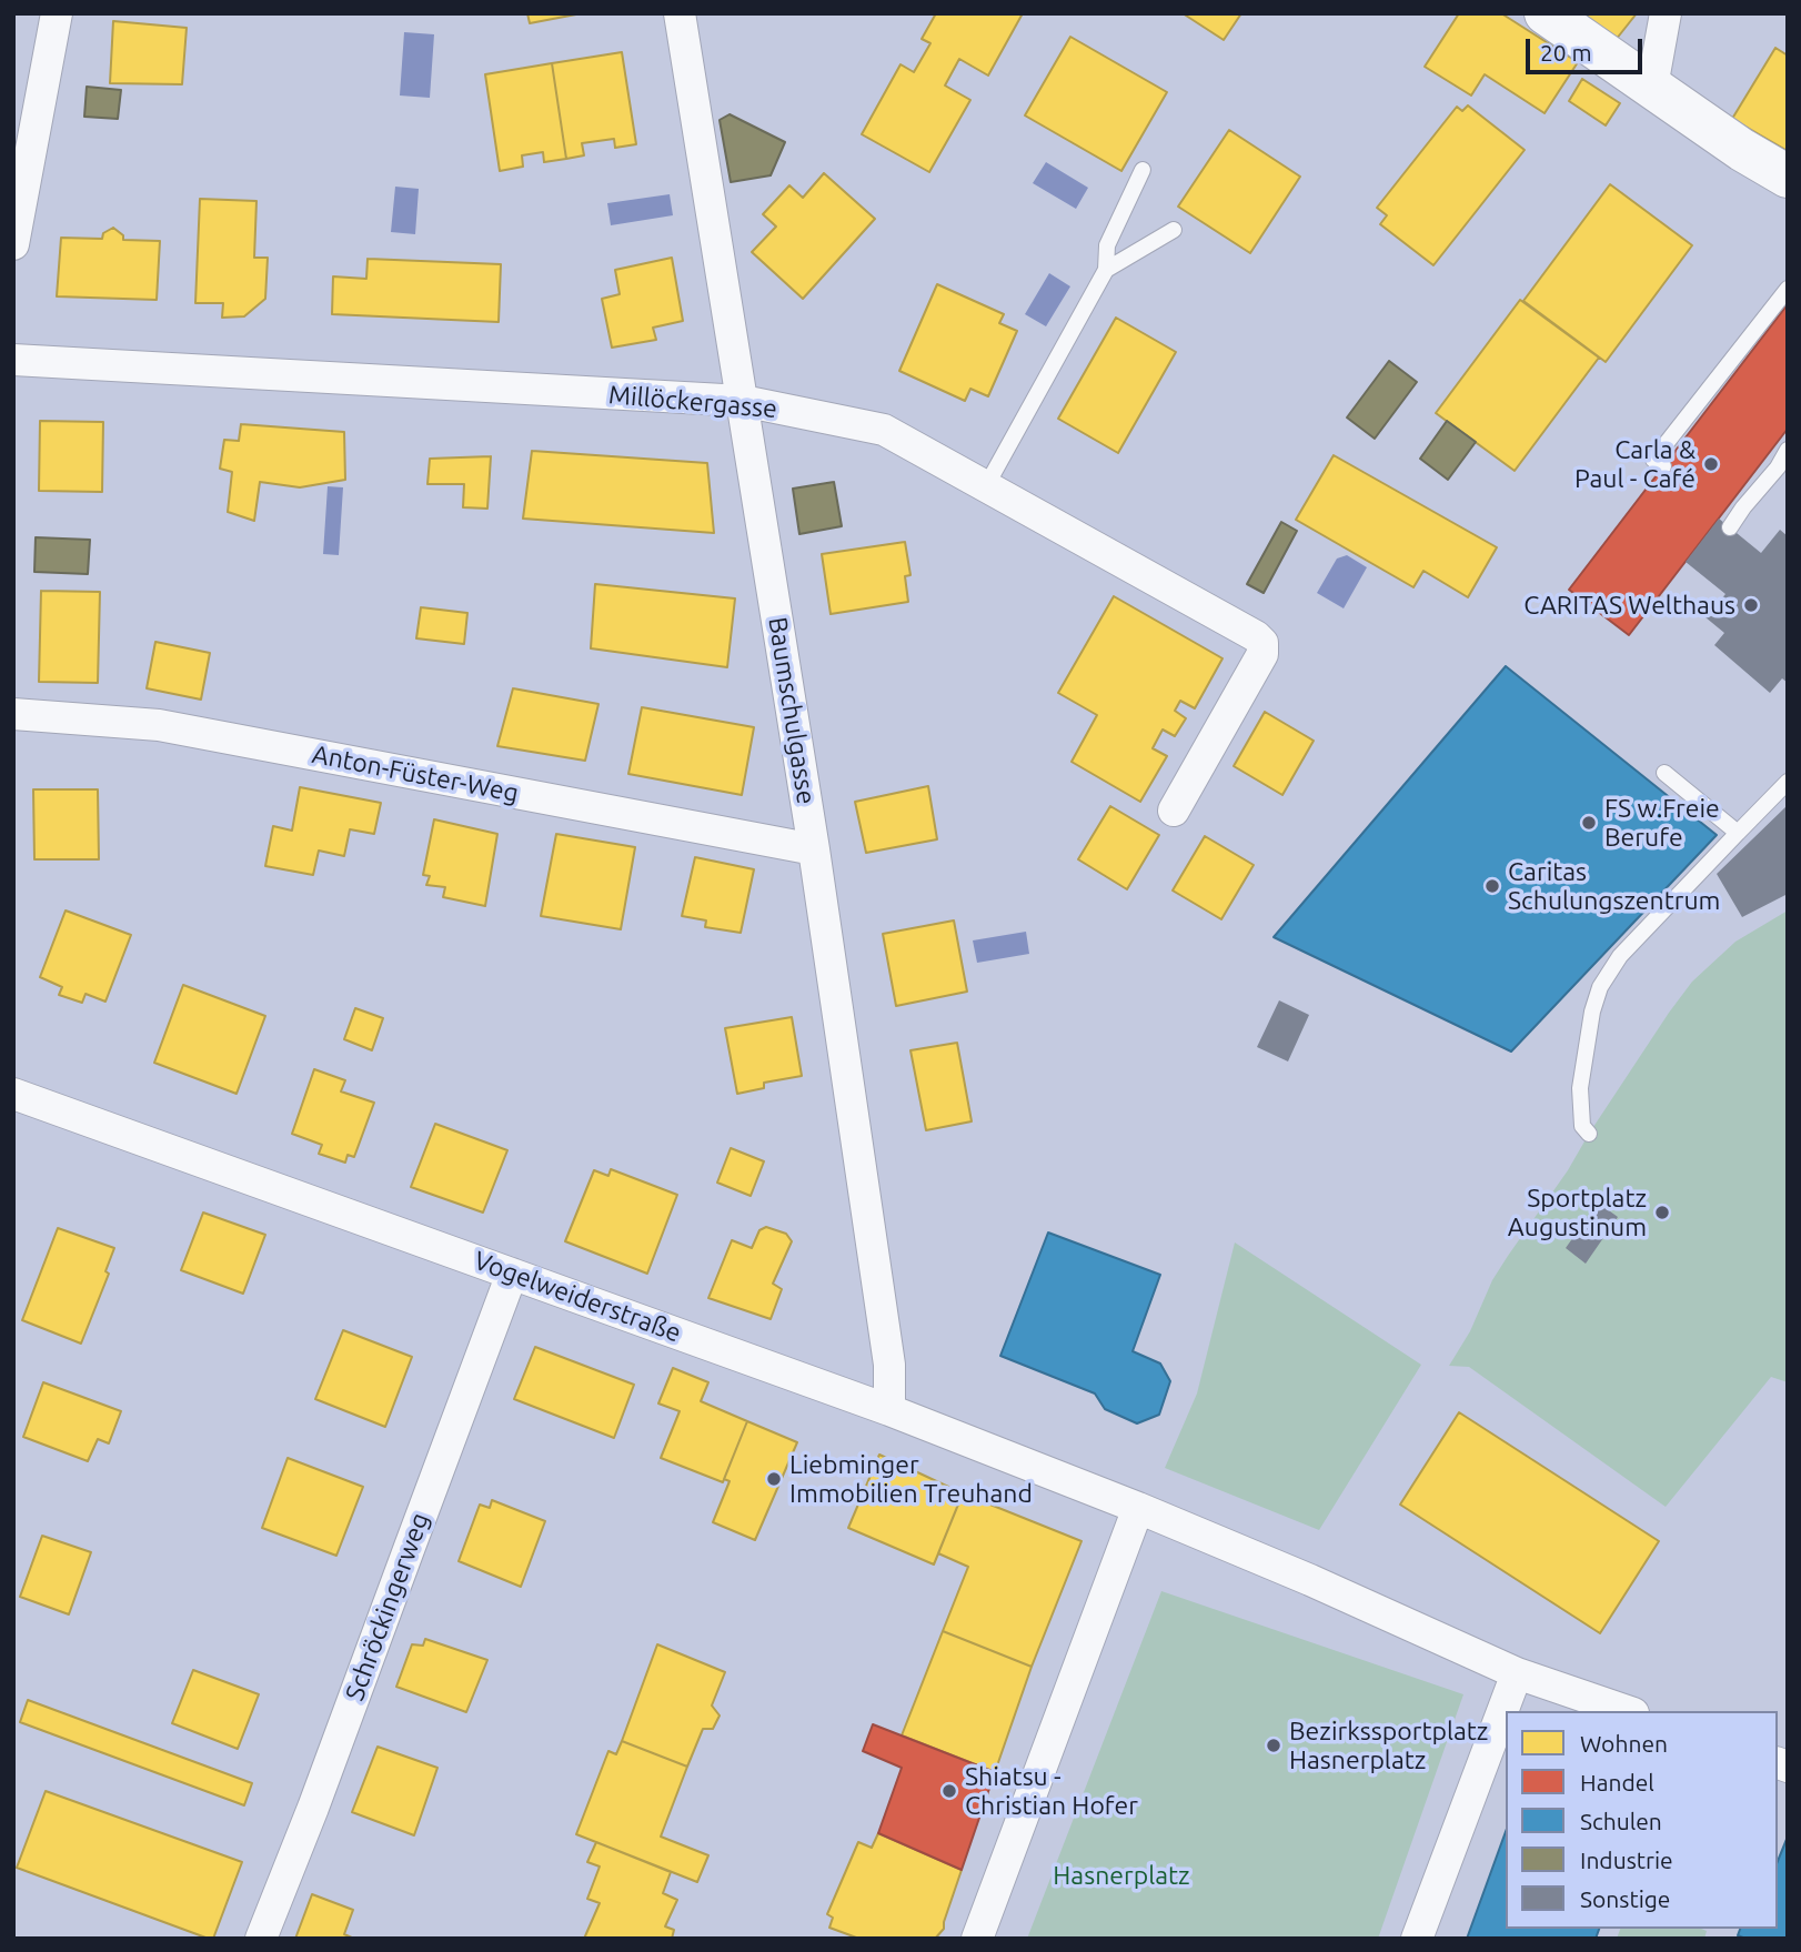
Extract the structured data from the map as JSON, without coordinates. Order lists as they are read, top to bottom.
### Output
{
  "streets": {
    "street": [
      "Millöckergasse",
      "Baumschulgasse",
      "Anton-Füster-Weg",
      "Vogelweiderstraße",
      "Schröckingerweg"
    ]
  },
  "crossings": [
    ["Millöckergasse", "Baumschulgasse"],
    ["Baumschulgasse", "Anton-Füster-Weg"],
    ["Baumschulgasse", "Vogelweiderstraße"],
    ["Vogelweiderstraße", "Schröckingerweg"]
  ],
  "parks": ["Hasnerplatz"],
  "places": [
    "Carla & Paul - Café",
    "CARITAS Welthaus",
    "FS w.Freie Berufe",
    "Caritas Schulungszentrum",
    "Sportplatz Augustinum",
    "Liebminger Immobilien Treuhand",
    "Bezirkssportplatz Hasnerplatz",
    "Shiatsu - Christian Hofer"
  ],
  "legend": [
    "Wohnen",
    "Handel",
    "Schulen",
    "Industrie",
    "Sonstige"
  ],
  "scale_bar": "20 m"
}
